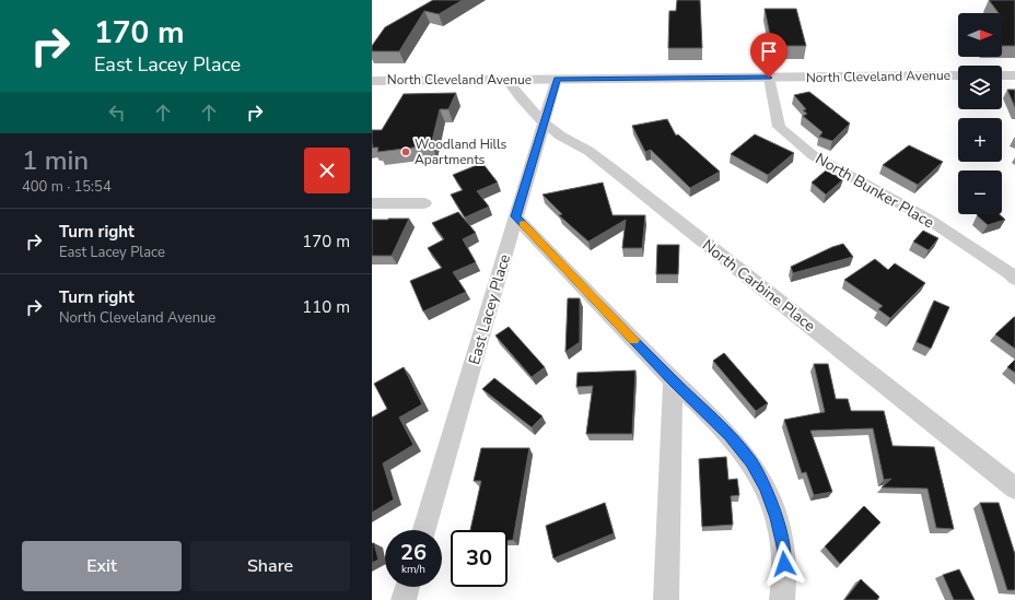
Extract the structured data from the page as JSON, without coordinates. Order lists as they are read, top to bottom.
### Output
{
  "streets": {
    "street": [
      "North Cleveland Avenue",
      "North Bunker Place",
      "North Carbine Place",
      "East Lacey Place"
    ]
  },
  "crossings": [
    ["North Cleveland Avenue", "North Bunker Place"],
    ["North Cleveland Avenue", "North Carbine Place"],
    ["North Cleveland Avenue", "East Lacey Place"],
    ["North Carbine Place", "East Lacey Place"]
  ],
  "places": ["Woodland Hills Apartments"],
  "north": "right",
  "page": {
    "turn": ["170 m", "East Lacey Place"],
    "map_buttons": ["+", "−"],
    "heading": ["1 min", "400 m · 15:54"],
    "list": [
      {
        "name": "Turn right",
        "note": "East Lacey Place",
        "value": "170 m"
      },
      {
        "name": "Turn right",
        "note": "North Cleveland Avenue",
        "value": "110 m"
      }
    ],
    "speed": "26 km/h",
    "limit": "30",
    "buttons": ["Exit", "Share"]
  }
}
